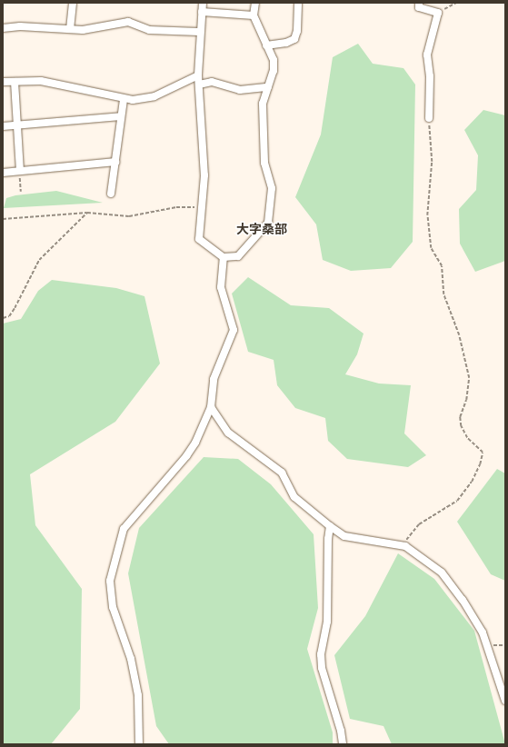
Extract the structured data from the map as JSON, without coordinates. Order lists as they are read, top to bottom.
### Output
{
  "districts": ["大字桑部"]
}
